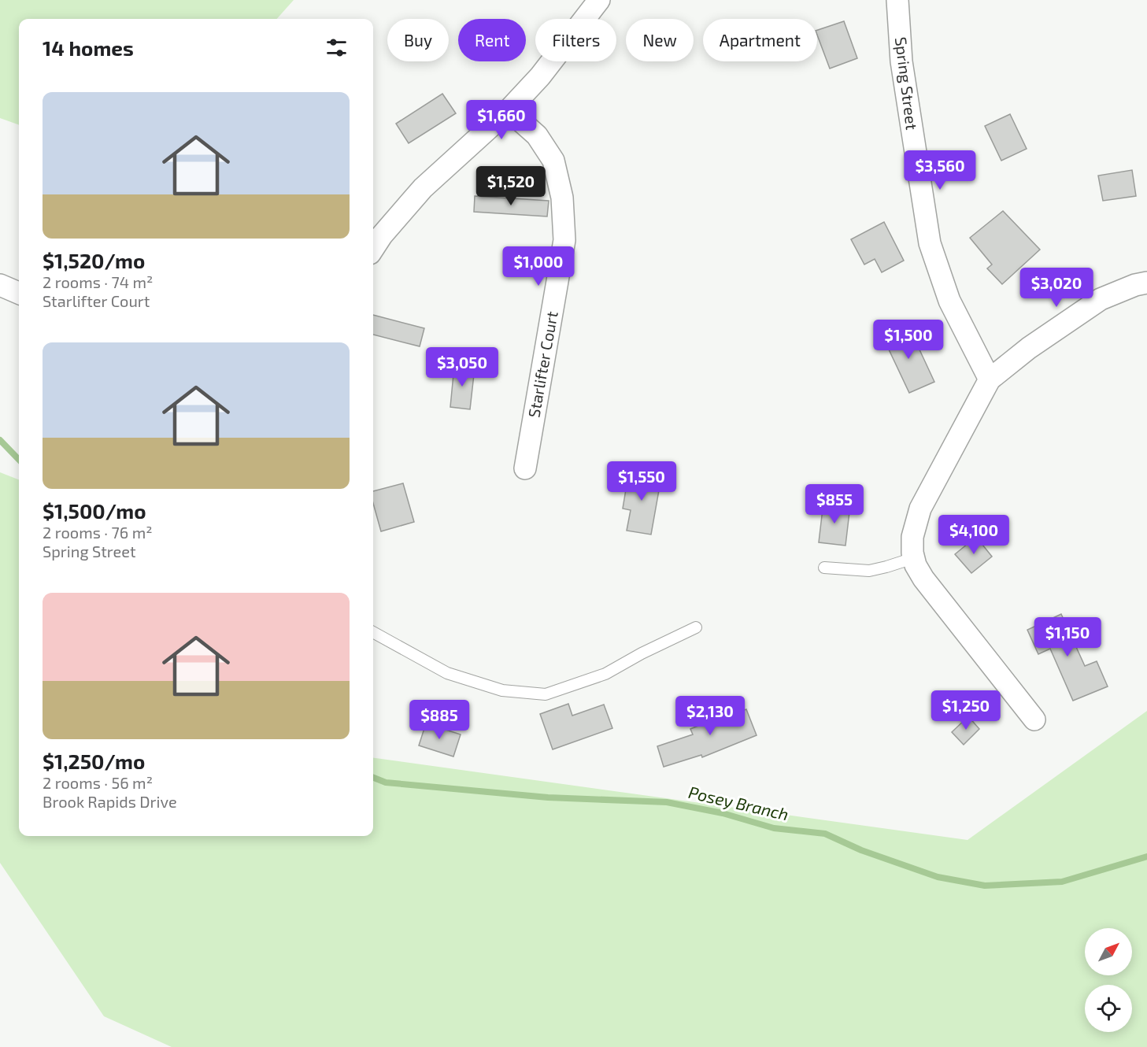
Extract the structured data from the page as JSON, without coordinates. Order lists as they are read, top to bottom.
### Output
{
  "streets": {
    "street": ["Spring Street", "Starlifter Court"]
  },
  "water": ["Posey Branch"],
  "north": "top right",
  "page": {
    "chip": [
      "Buy",
      "Rent",
      "Filters",
      "New",
      "Apartment"
    ],
    "heading": "14 homes",
    "list": [
      {
        "name": "$1,520/mo",
        "note": "2 rooms · 74 m² · Starlifter Court"
      },
      {
        "name": "$1,500/mo",
        "note": "2 rooms · 76 m² · Spring Street"
      },
      {
        "name": "$1,250/mo",
        "note": "2 rooms · 56 m² · Brook Rapids Drive"
      }
    ],
    "price": [
      "$1,660",
      "$3,560",
      "$1,520",
      "$1,000",
      "$3,020",
      "$1,500",
      "$3,050",
      "$1,550",
      "$855",
      "$4,100",
      "$1,150",
      "$1,250",
      "$2,130",
      "$885"
    ]
  }
}
